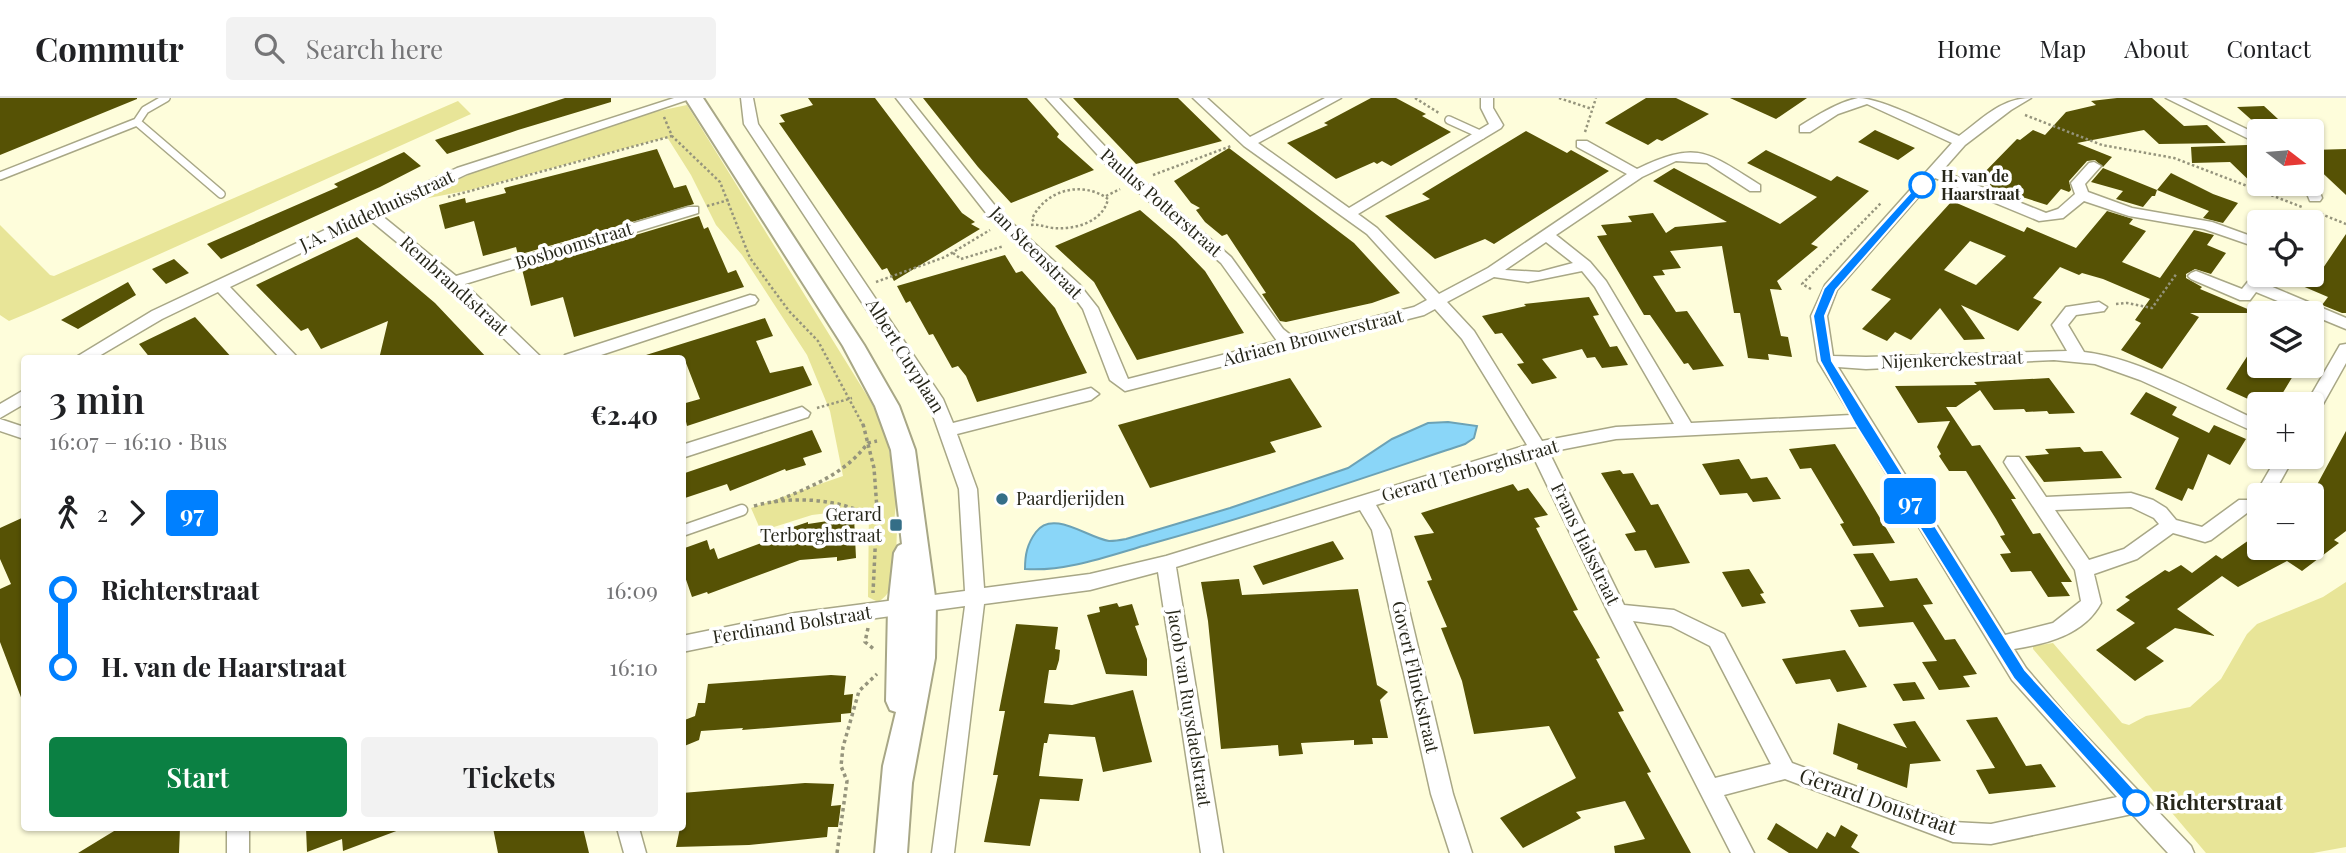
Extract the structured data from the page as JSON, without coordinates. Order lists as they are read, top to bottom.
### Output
{
  "streets": {
    "street": [
      "Paulus Potterstraat",
      "J.A. Middelhuisstraat",
      "Bosboomstraat",
      "Jan Steenstraat",
      "Rembrandtstraat",
      "Adriaen Brouwerstraat",
      "Albert Cuyplaan",
      "Nijenkerckestraat",
      "Gerard Terborghstraat",
      "Frans Halsstraat",
      "Ferdinand Bolstraat",
      "Govert Flinckstraat",
      "Jacob van Ruysdaelstraat",
      "Gerard Doustraat"
    ]
  },
  "crossings": [
    ["Paulus Potterstraat", "Adriaen Brouwerstraat"],
    ["J.A. Middelhuisstraat", "Rembrandtstraat"],
    ["Bosboomstraat", "Rembrandtstraat"],
    ["Jan Steenstraat", "Adriaen Brouwerstraat"],
    ["Adriaen Brouwerstraat", "Frans Halsstraat"],
    ["Albert Cuyplaan", "Gerard Terborghstraat"],
    ["Gerard Terborghstraat", "Frans Halsstraat"],
    ["Gerard Terborghstraat", "Ferdinand Bolstraat"],
    ["Gerard Terborghstraat", "Govert Flinckstraat"],
    ["Gerard Terborghstraat", "Jacob van Ruysdaelstraat"],
    ["Frans Halsstraat", "Gerard Doustraat"]
  ],
  "places": {
    "other": ["H. van de Haarstraat", "Paardjerijden", "Richterstraat"],
    "transit": ["Gerard Terborghstraat"]
  },
  "lines": ["bus line 97"],
  "north": "right",
  "page": {
    "header": "Commutr",
    "search": "Search here",
    "nav": [
      "Home",
      "Map",
      "About",
      "Contact"
    ],
    "on_map": "97",
    "map_buttons": ["+", "−"],
    "heading": ["3 min", "16:07 – 16:10 · Bus", "€2.40"],
    "legs": ["2", "97"],
    "list": [
      {
        "name": "Richterstraat",
        "value": "16:09"
      },
      {
        "name": "H. van de Haarstraat",
        "value": "16:10"
      }
    ],
    "buttons": ["Start", "Tickets"]
  }
}
